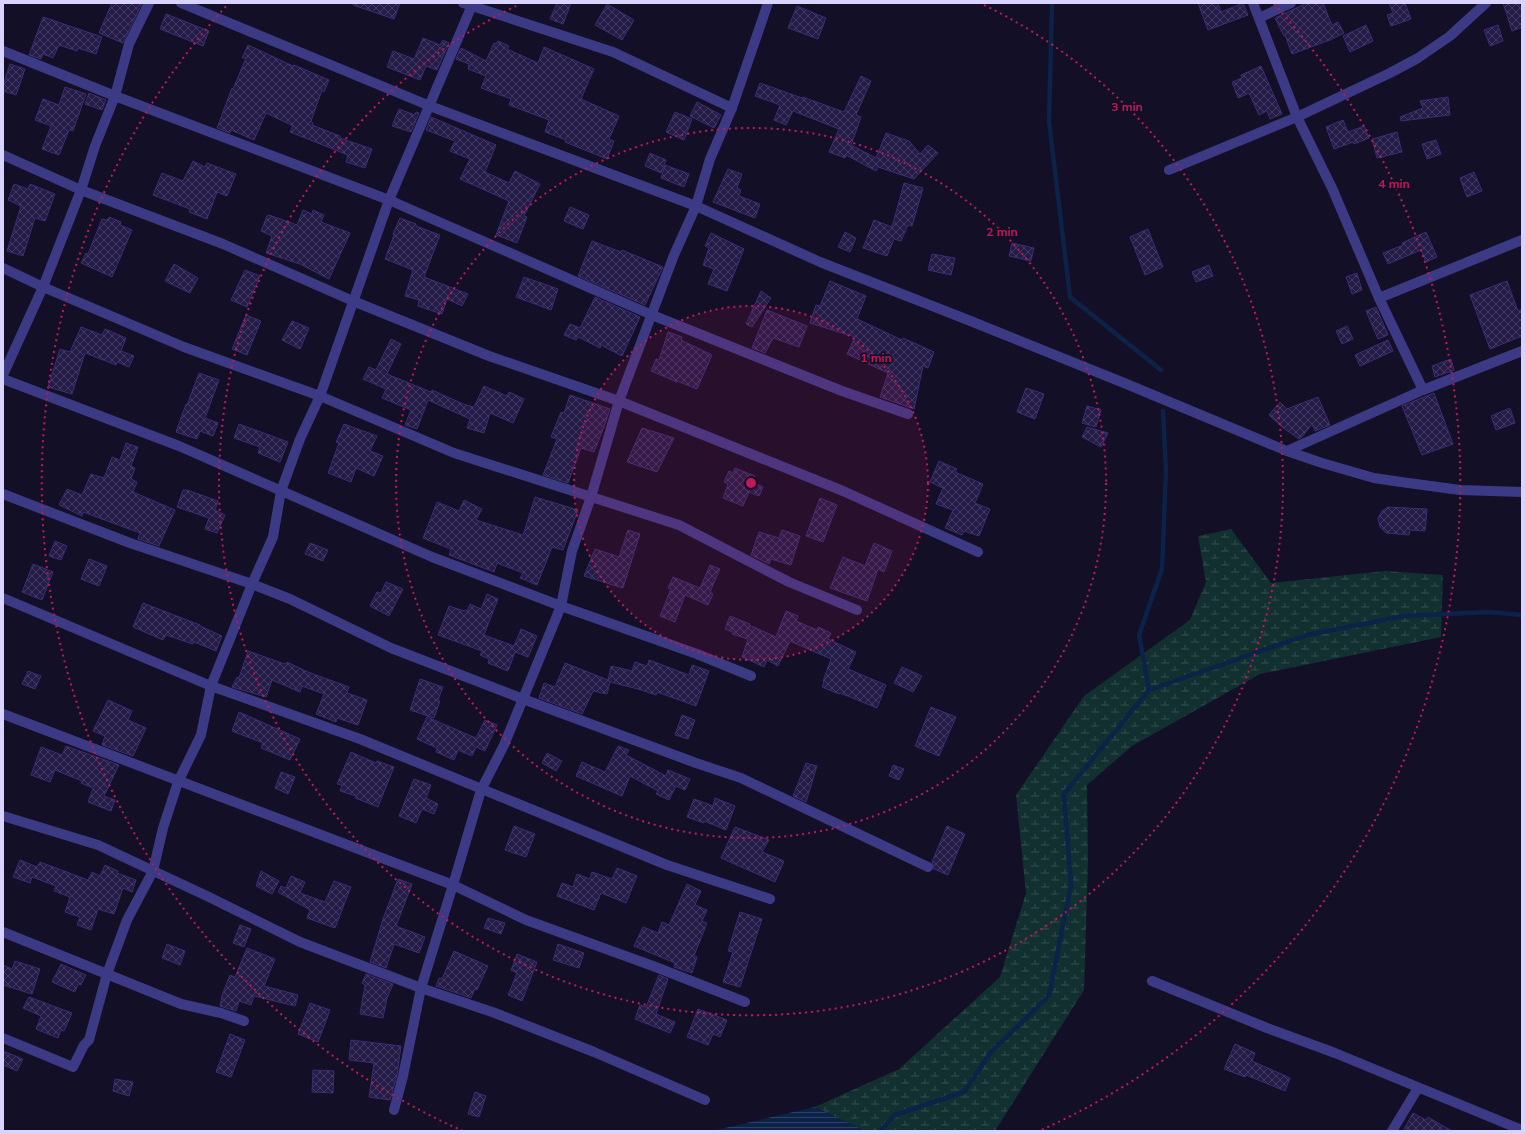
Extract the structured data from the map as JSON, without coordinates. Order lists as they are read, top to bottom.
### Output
{
  "rings": [
    "3 min",
    "4 min",
    "2 min",
    "1 min"
  ]
}
